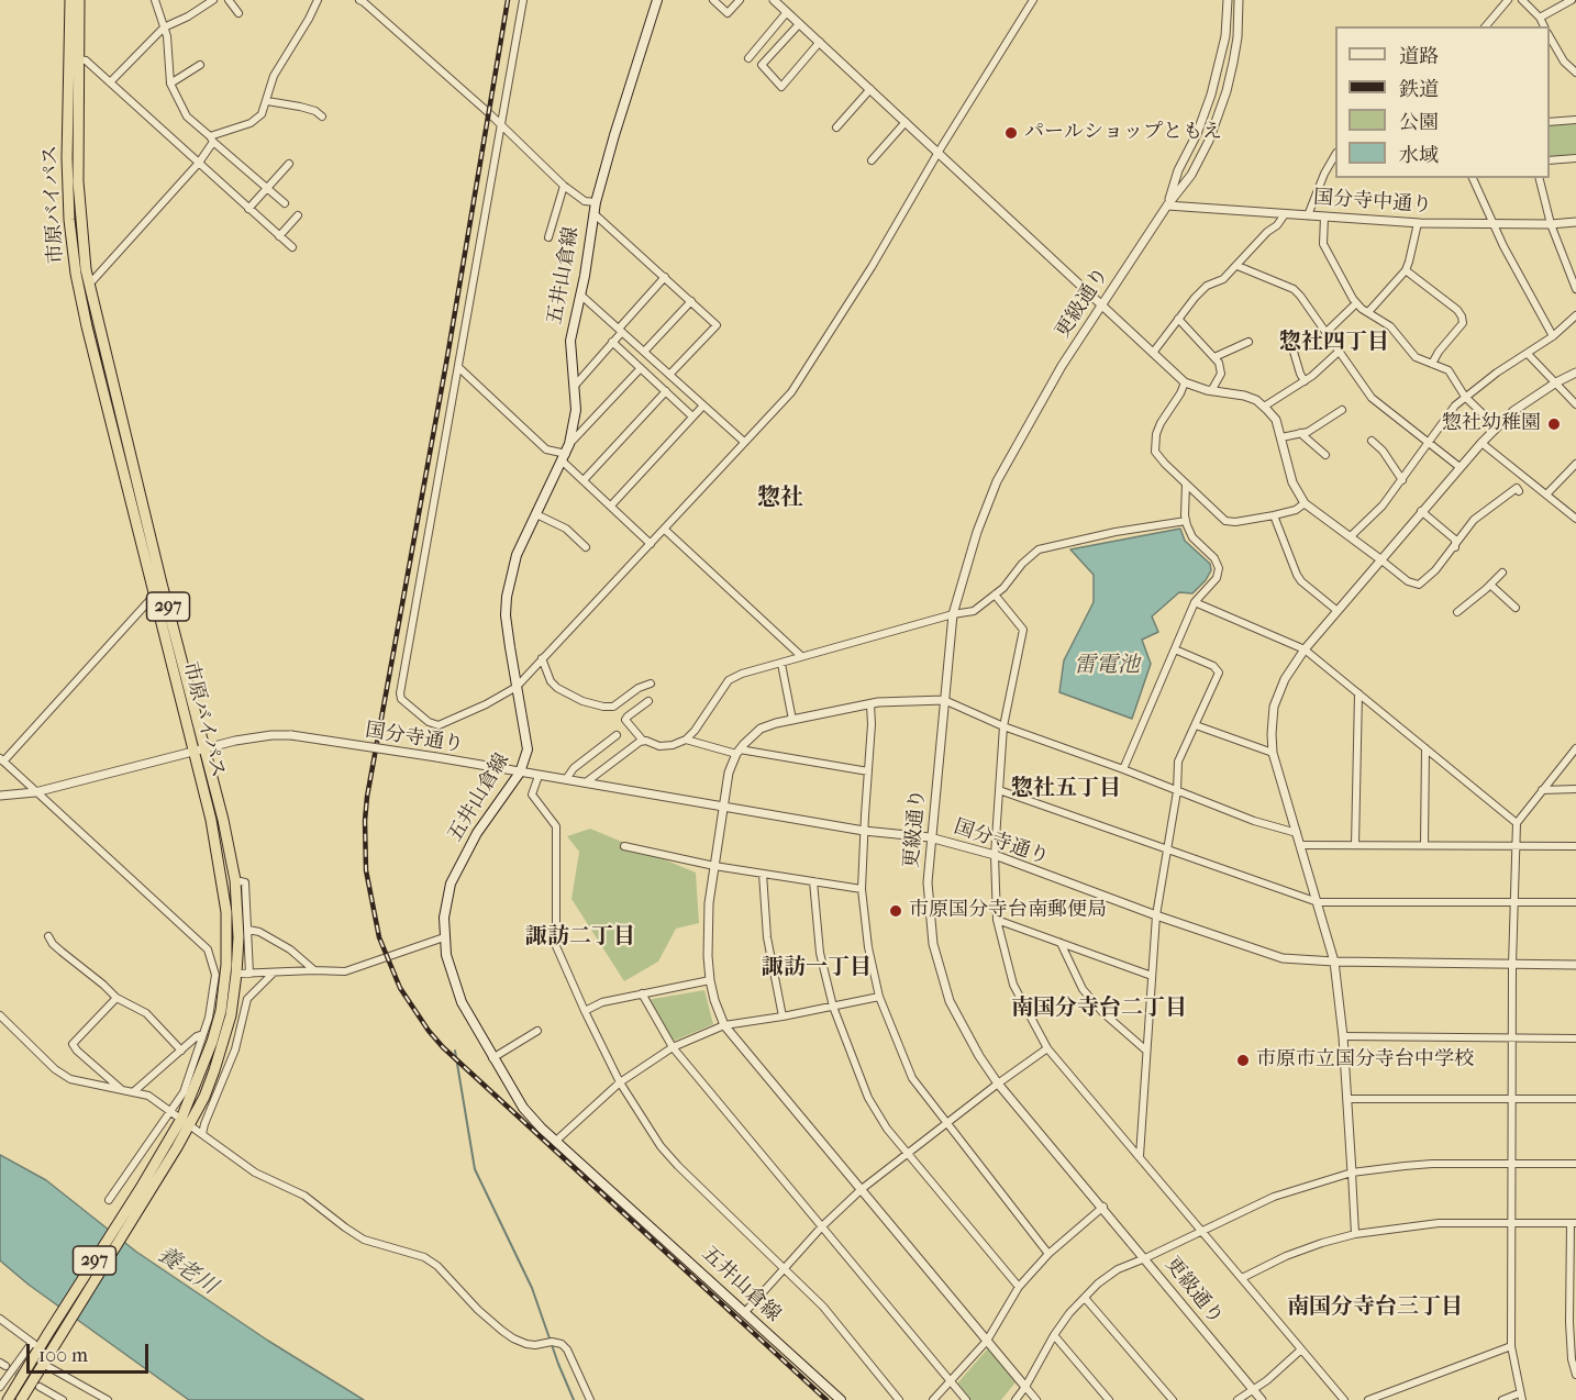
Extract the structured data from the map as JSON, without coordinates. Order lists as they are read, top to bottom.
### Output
{
  "streets": {
    "highway": ["市原バイパス", "297"],
    "main road": ["五井山倉線"],
    "street": ["国分寺中通り", "更級通り", "国分寺通り"]
  },
  "crossings": [
    ["国分寺中通り", "更級通り"],
    ["市原バイパス", "国分寺通り"],
    ["五井山倉線", "国分寺通り"],
    ["更級通り", "国分寺通り"]
  ],
  "districts": [
    "惣社四丁目",
    "惣社",
    "惣社五丁目",
    "諏訪二丁目",
    "諏訪一丁目",
    "南国分寺台二丁目",
    "南国分寺台三丁目"
  ],
  "water": ["雷電池", "養老川"],
  "places": [
    "パールショップともえ",
    "惣社幼稚園",
    "市原国分寺台南郵便局",
    "市原市立国分寺台中学校"
  ],
  "legend": [
    "道路",
    "鉄道",
    "公園",
    "水域"
  ],
  "scale_bar": "100 m"
}
